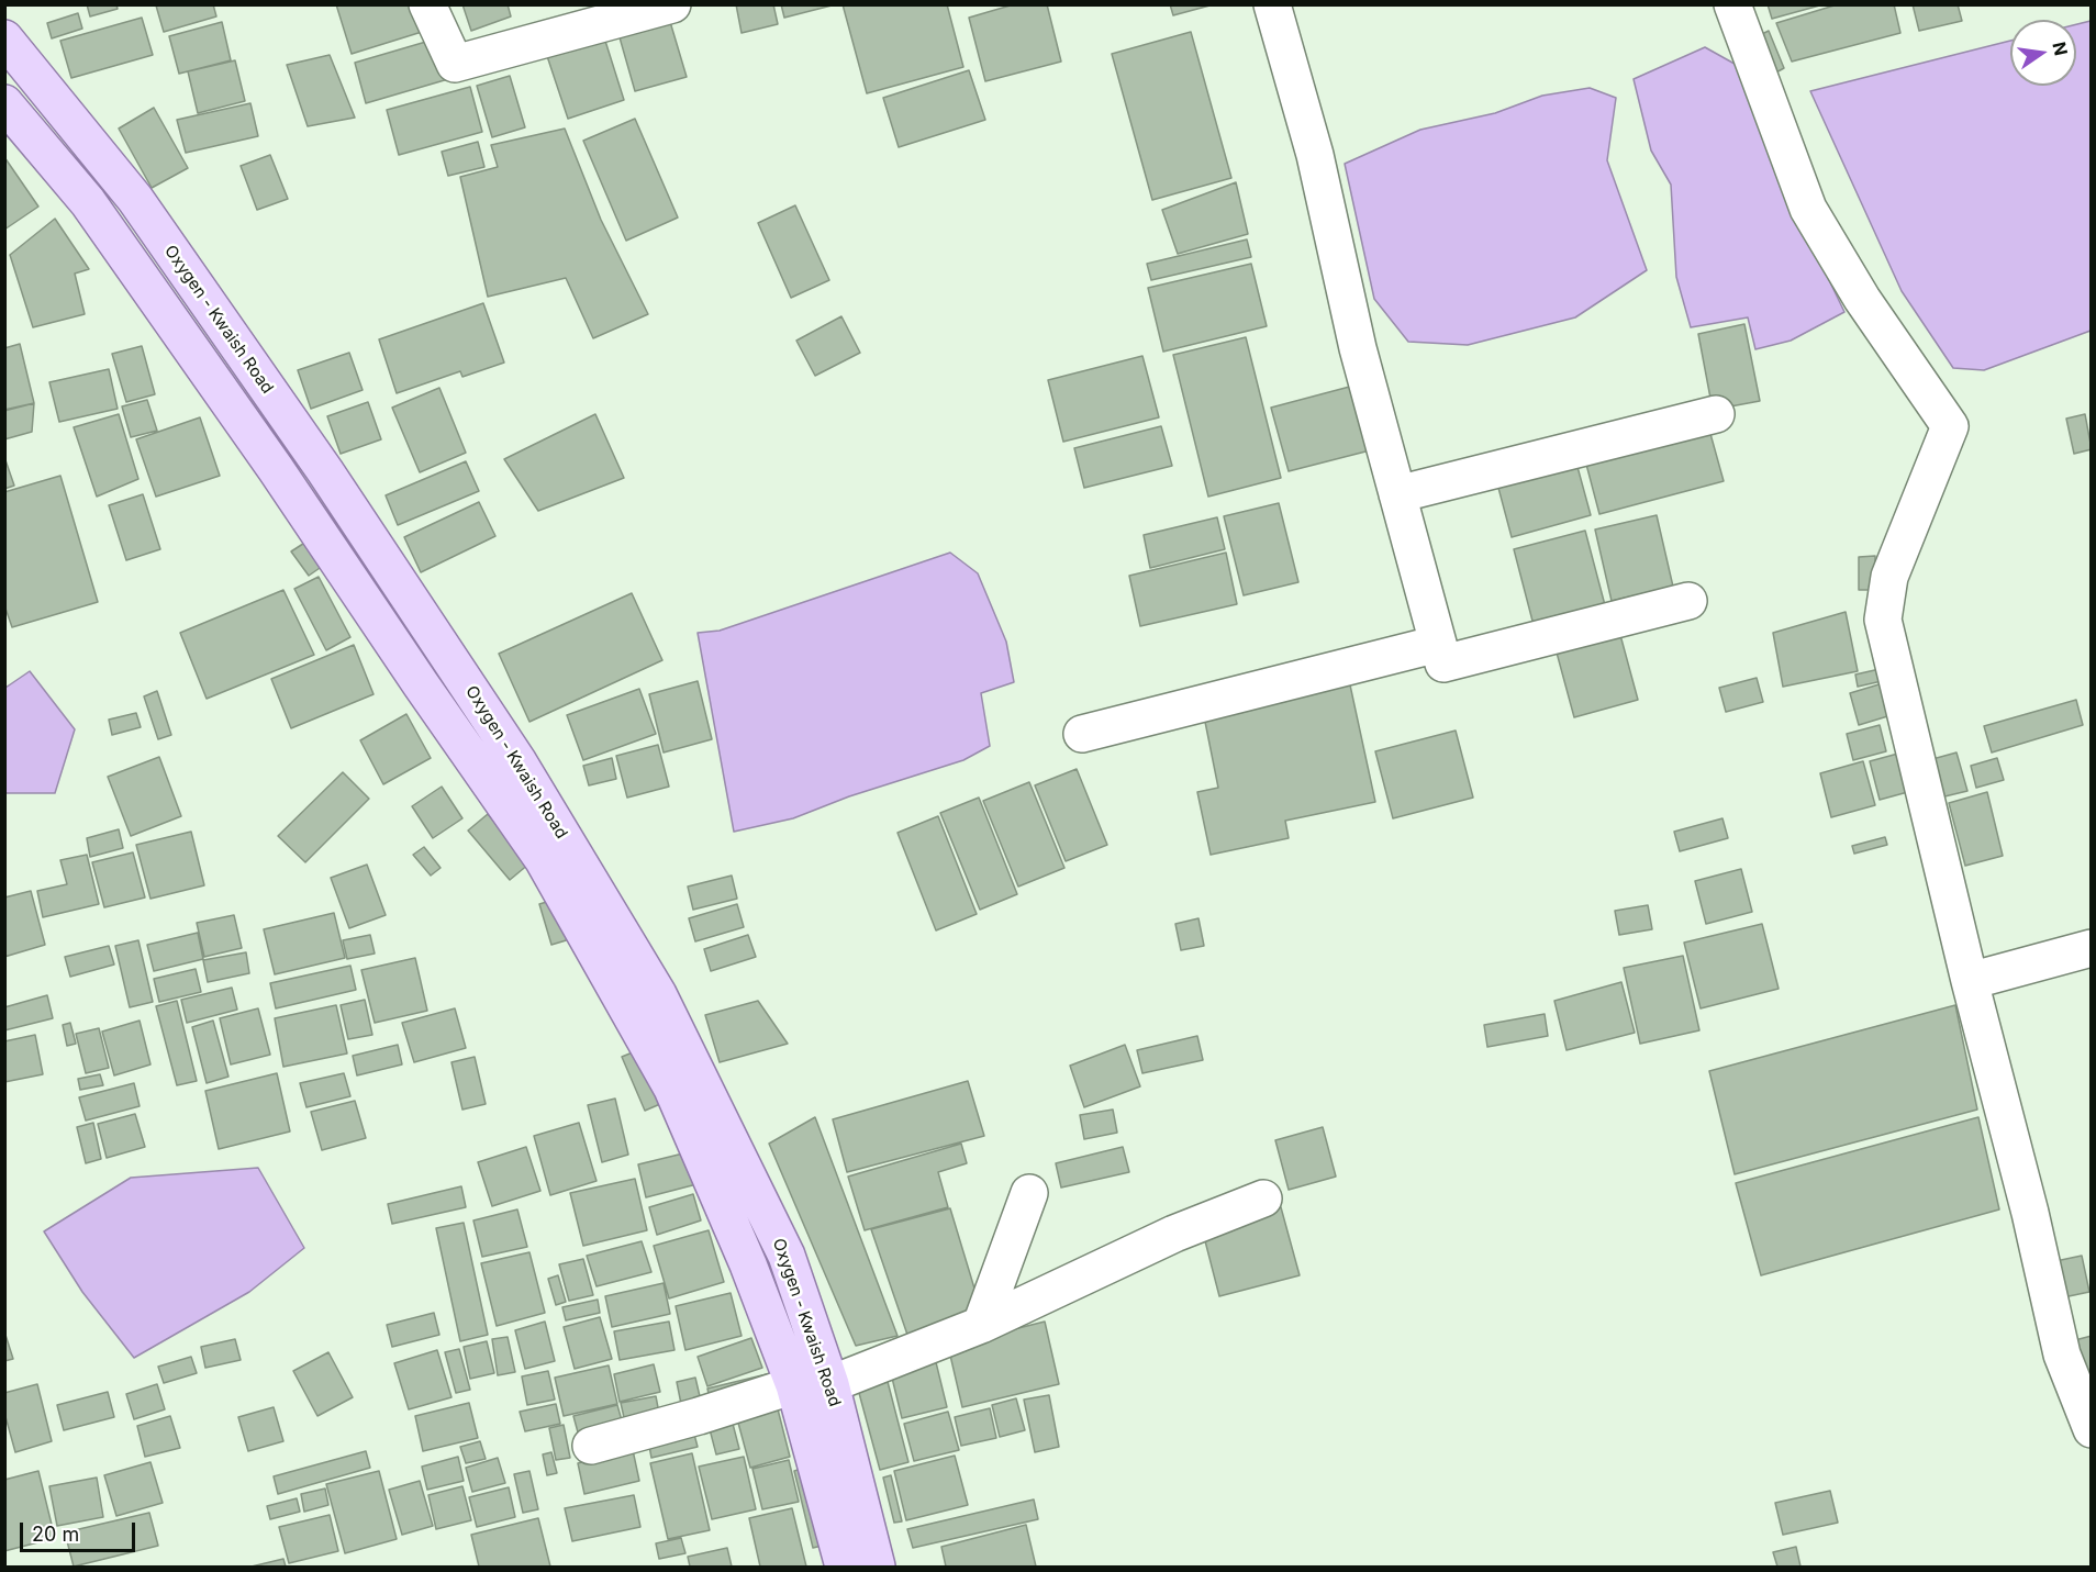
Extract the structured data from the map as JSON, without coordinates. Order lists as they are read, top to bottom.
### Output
{
  "streets": {
    "main road": ["Oxygen - Kwaish Road"]
  },
  "scale_bar": "20 m",
  "north": "right"
}
